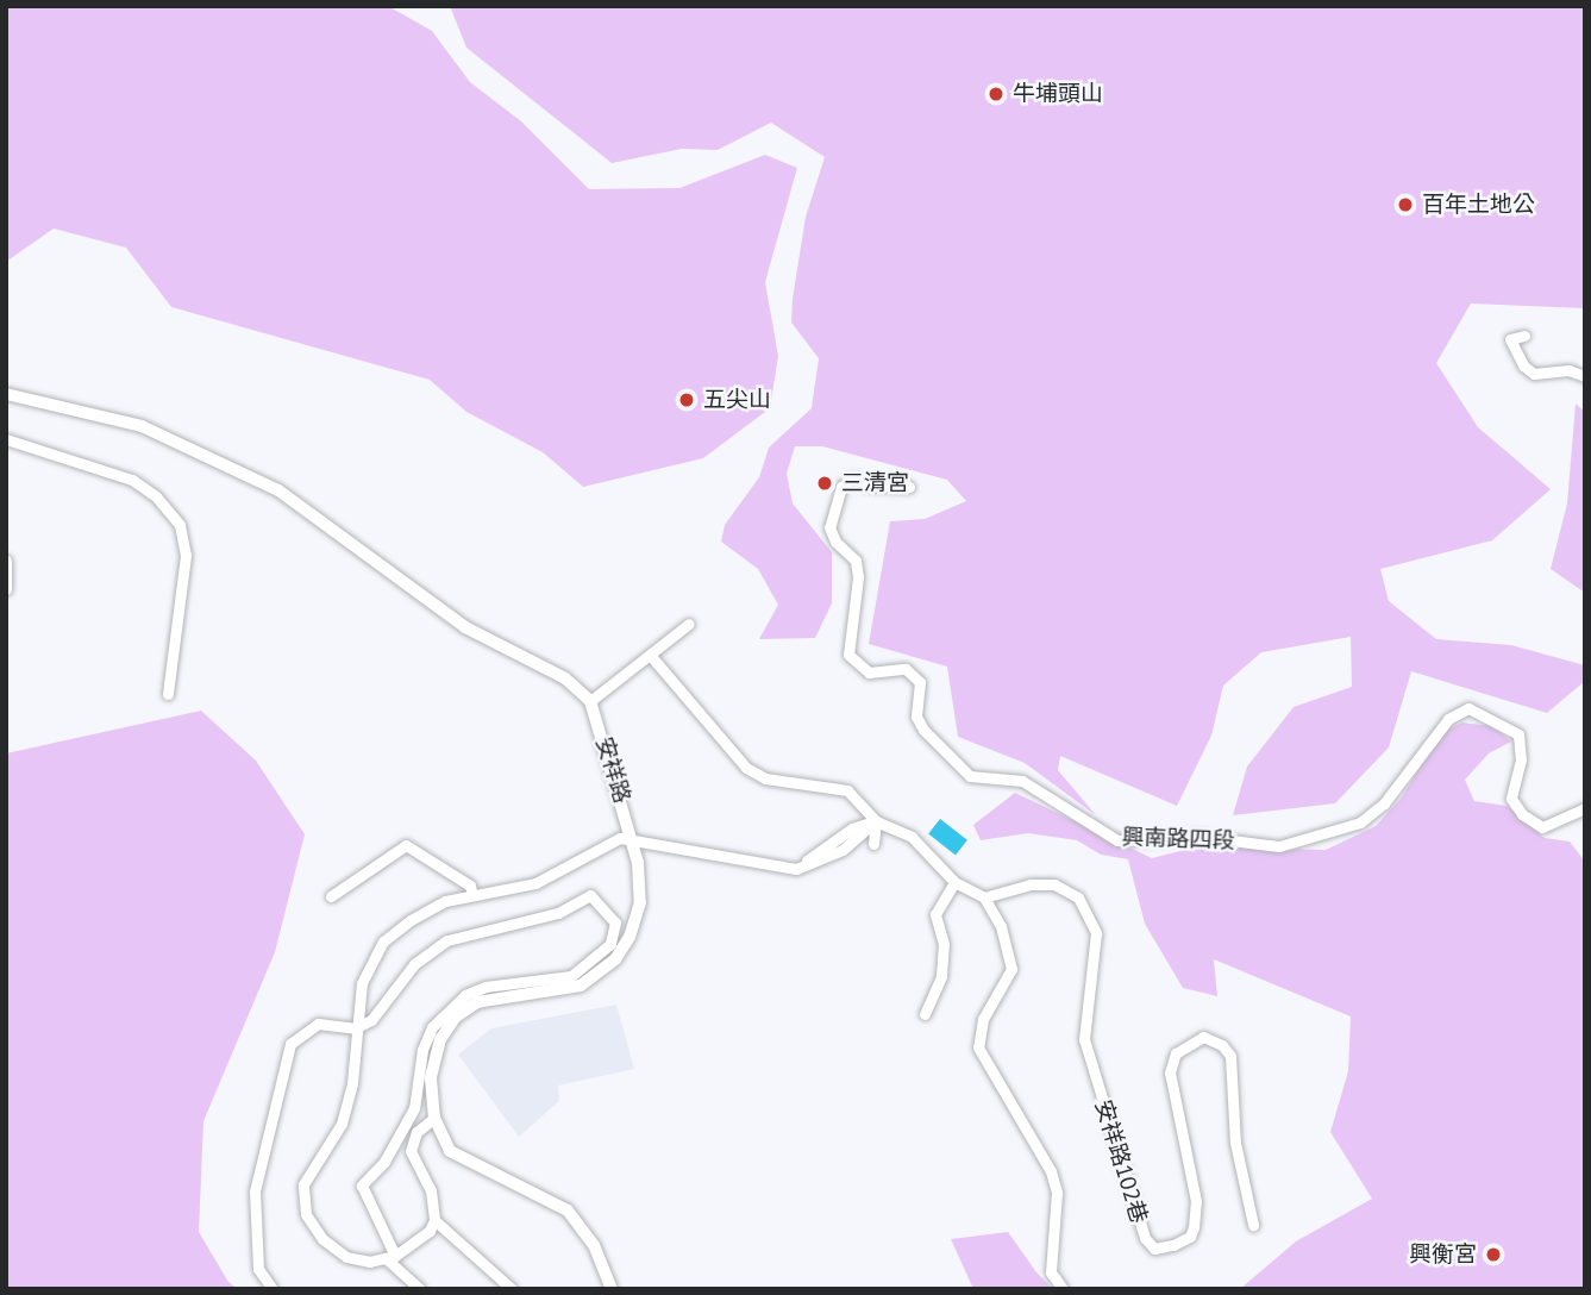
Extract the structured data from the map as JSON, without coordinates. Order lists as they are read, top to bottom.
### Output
{
  "streets": {
    "street": ["安祥路", "興南路四段", "安祥路102巷"]
  },
  "places": [
    "牛埔頭山",
    "百年土地公",
    "五尖山",
    "三清宮",
    "興衡宮"
  ]
}
